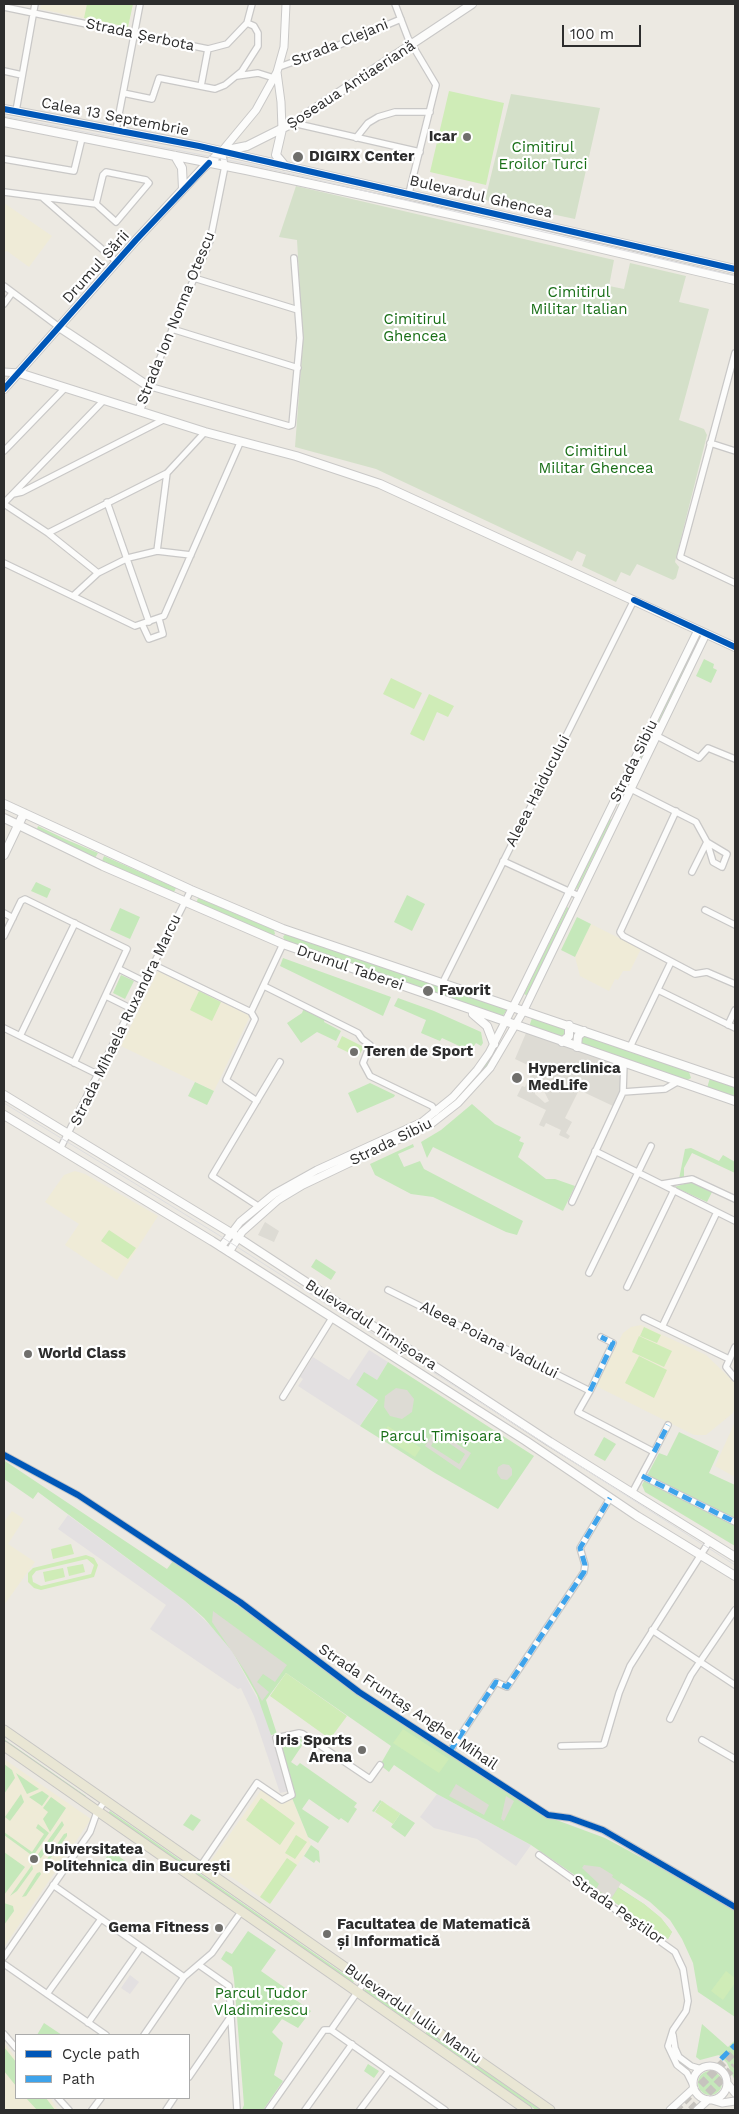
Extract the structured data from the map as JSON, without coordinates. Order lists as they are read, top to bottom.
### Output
{
  "streets": {
    "main road": [
      "Șoseaua Antiaeriană",
      "Calea 13 Septembrie",
      "Bulevardul Ghencea",
      "Drumul Sării",
      "Strada Ion Nonna Otescu",
      "Drumul Taberei",
      "Bulevardul Timișoara",
      "Bulevardul Iuliu Maniu"
    ],
    "street": [
      "Strada Șerbota",
      "Strada Clejani",
      "Strada Sibiu",
      "Aleea Haiducului",
      "Strada Mihaela Ruxandra Marcu",
      "Aleea Poiana Vadului",
      "Strada Fruntaș Anghel Mihail",
      "Strada Peștilor"
    ]
  },
  "crossings": [
    ["Șoseaua Antiaeriană", "Calea 13 Septembrie"],
    ["Șoseaua Antiaeriană", "Bulevardul Ghencea"],
    ["Șoseaua Antiaeriană", "Drumul Sării"],
    ["Calea 13 Septembrie", "Bulevardul Ghencea"],
    ["Calea 13 Septembrie", "Drumul Sării"],
    ["Bulevardul Ghencea", "Drumul Sării"],
    ["Bulevardul Ghencea", "Strada Ion Nonna Otescu"],
    ["Strada Sibiu", "Drumul Taberei"],
    ["Strada Sibiu", "Bulevardul Timișoara"],
    ["Aleea Haiducului", "Drumul Taberei"],
    ["Drumul Taberei", "Strada Mihaela Ruxandra Marcu"],
    ["Strada Mihaela Ruxandra Marcu", "Bulevardul Timișoara"]
  ],
  "parks": [
    "Cimitirul Eroilor Turci",
    "Cimitirul Militar Italian",
    "Cimitirul Ghencea",
    "Cimitirul Militar Ghencea",
    "Parcul Timișoara",
    "Parcul Tudor Vladimirescu"
  ],
  "places": [
    "Icar",
    "DIGIRX Center",
    "Favorit",
    "Teren de Sport",
    "Hyperclinica MedLife",
    "World Class",
    "Iris Sports Arena",
    "Universitatea Politehnica din București",
    "Gema Fitness",
    "Facultatea de Matematică și Informatică"
  ],
  "legend": ["Cycle path", "Path"],
  "scale_bar": "100 m"
}
